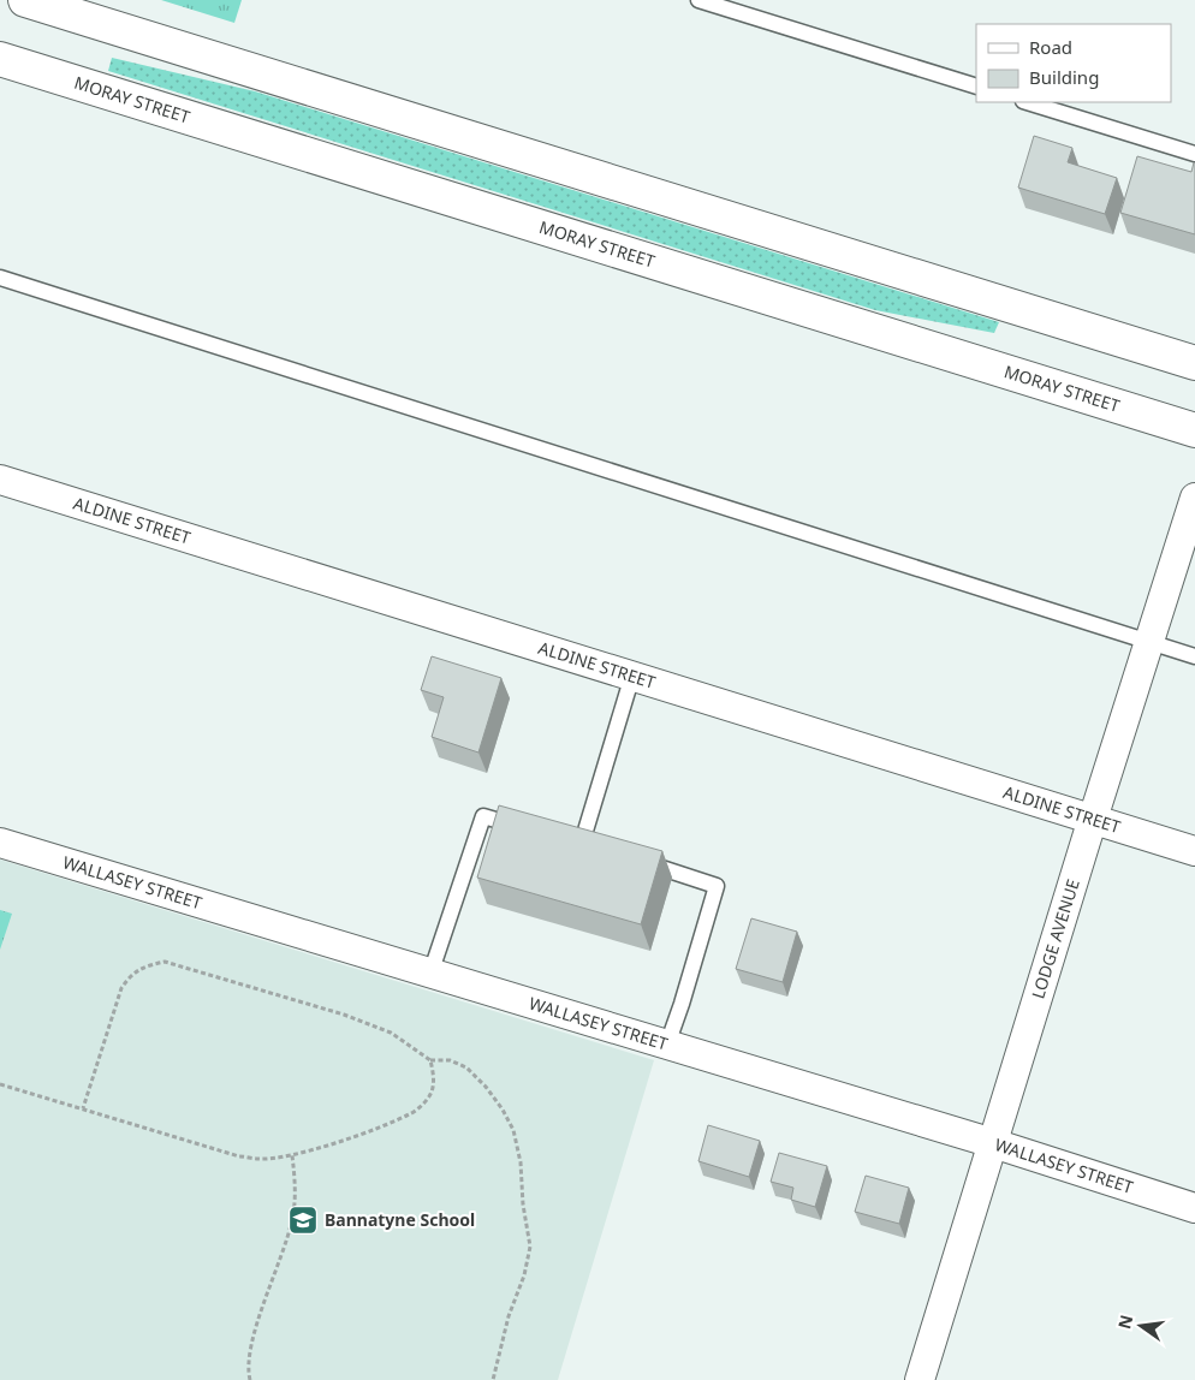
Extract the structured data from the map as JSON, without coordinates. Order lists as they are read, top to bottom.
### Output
{
  "streets": {
    "main road": ["MORAY STREET"],
    "street": ["ALDINE STREET", "WALLASEY STREET", "LODGE AVENUE"]
  },
  "crossings": [
    ["ALDINE STREET", "LODGE AVENUE"],
    ["WALLASEY STREET", "LODGE AVENUE"]
  ],
  "places": {
    "school or university": ["Bannatyne School"]
  },
  "legend": ["Road", "Building"],
  "north": "left"
}
